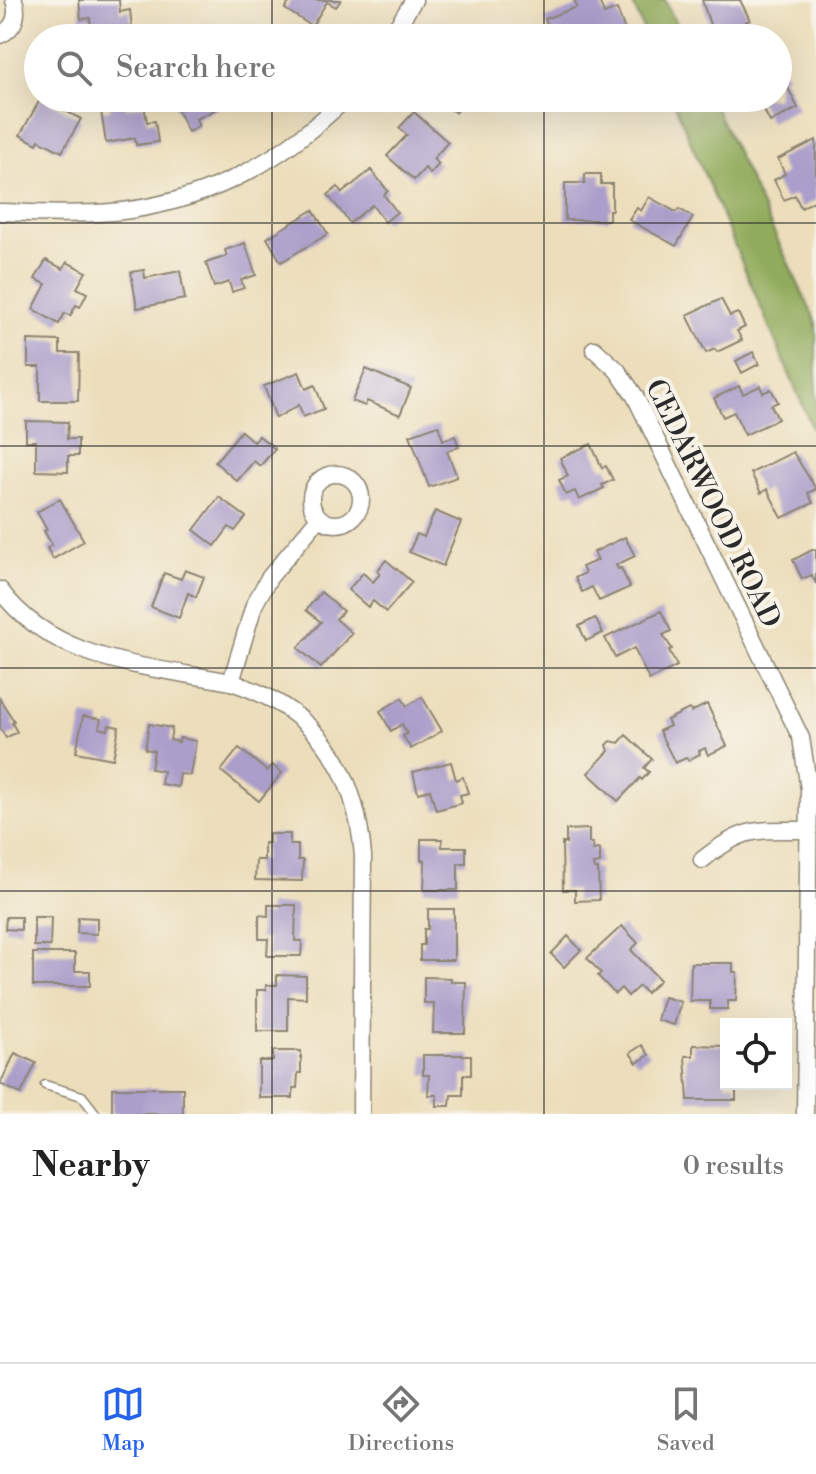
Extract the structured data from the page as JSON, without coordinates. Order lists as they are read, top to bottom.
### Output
{
  "streets": {
    "street": ["CEDARWOOD ROAD"]
  },
  "page": {
    "search": "Search here",
    "heading": ["Nearby", "0 results"],
    "nav": ["Map", "Directions", "Saved"]
  }
}
